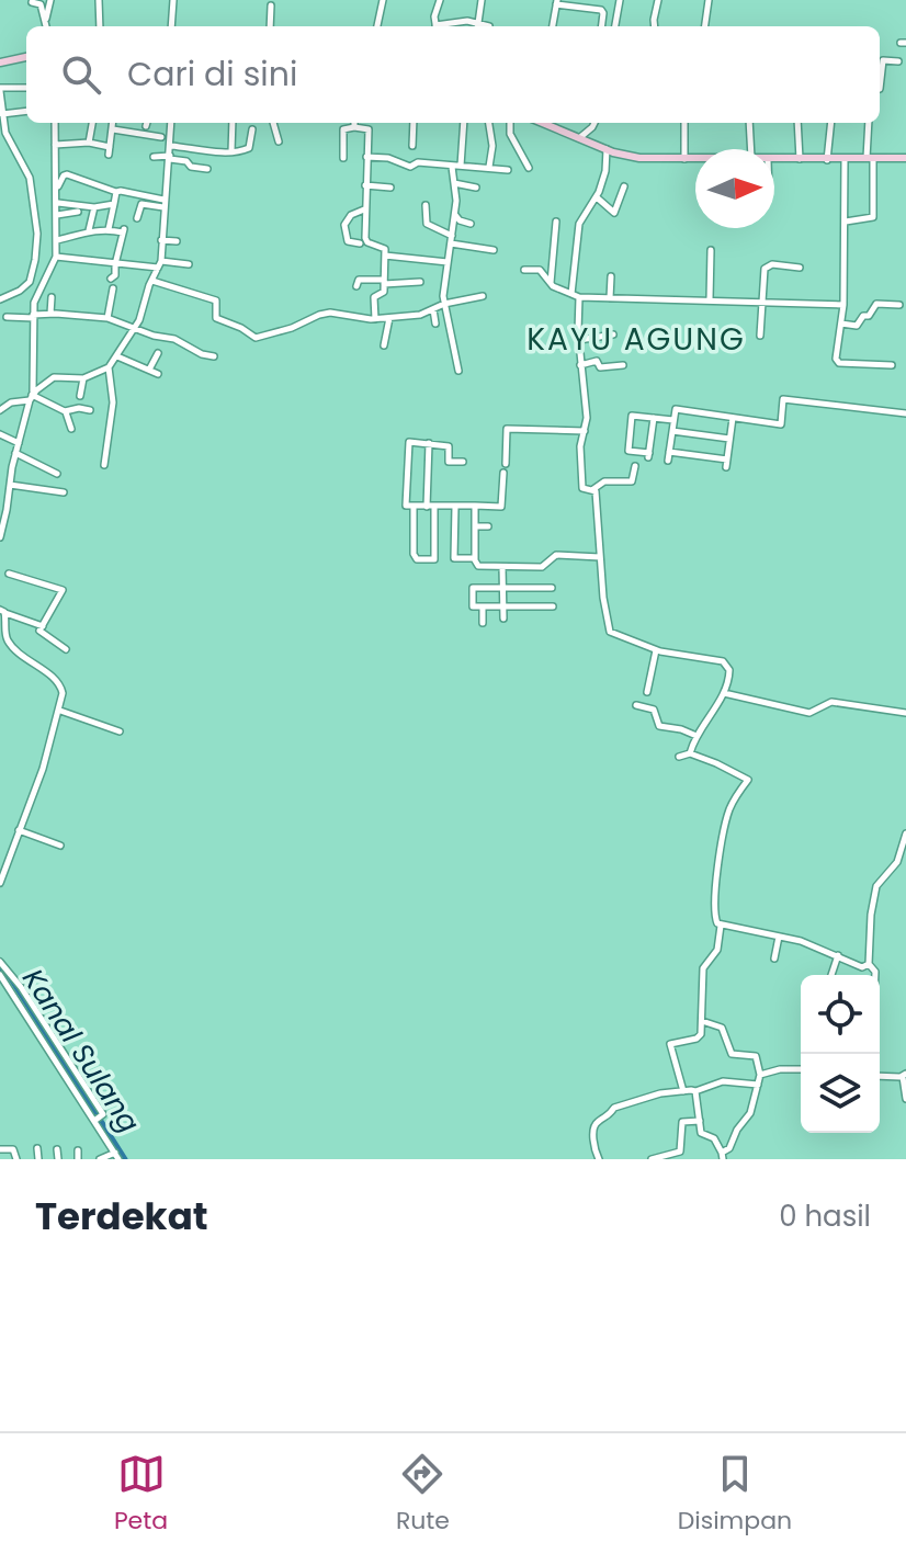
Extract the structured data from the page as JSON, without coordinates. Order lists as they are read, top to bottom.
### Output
{
  "districts": ["KAYU AGUNG"],
  "water": ["Kanal Sulang"],
  "north": "right",
  "page": {
    "search": "Cari di sini",
    "heading": ["Terdekat", "0 hasil"],
    "nav": ["Peta", "Rute", "Disimpan"]
  }
}
